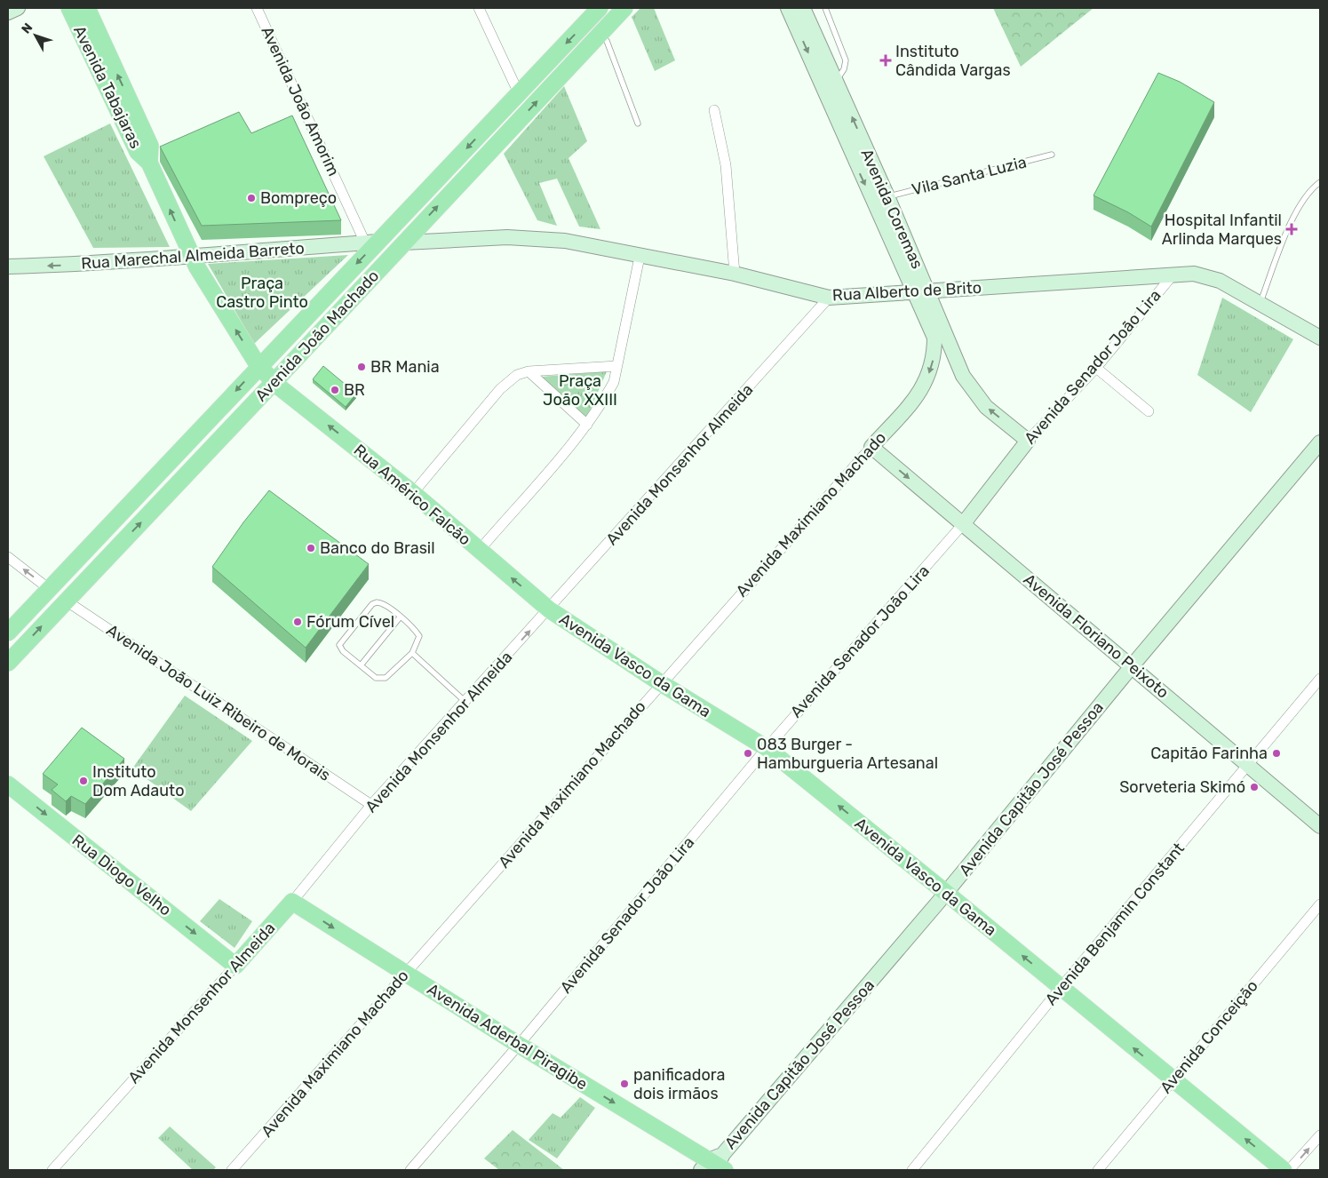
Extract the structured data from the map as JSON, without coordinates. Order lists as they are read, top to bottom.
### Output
{
  "streets": {
    "main road": [
      "Avenida Tabajaras",
      "Avenida João Machado",
      "Avenida Monsenhor Almeida",
      "Rua Américo Falcão",
      "Avenida Vasco da Gama",
      "Rua Diogo Velho",
      "Avenida Aderbal Piragibe"
    ],
    "street": [
      "Avenida João Amorim",
      "Avenida Coremas",
      "Rua Marechal Almeida Barreto",
      "Rua Alberto de Brito",
      "Avenida Senador João Lira",
      "Avenida Maximiano Machado",
      "Avenida Floriano Peixoto",
      "Avenida João Luiz Ribeiro de Morais",
      "Avenida Capitão José Pessoa",
      "Avenida Benjamin Constant",
      "Avenida Conceição"
    ],
    "lane": ["Vila Santa Luzia"]
  },
  "crossings": [
    ["Avenida Tabajaras", "Rua Marechal Almeida Barreto"],
    ["Avenida Tabajaras", "Avenida João Machado"],
    ["Avenida Tabajaras", "Rua Américo Falcão"],
    ["Avenida João Amorim", "Rua Marechal Almeida Barreto"],
    ["Avenida João Amorim", "Avenida João Machado"],
    ["Vila Santa Luzia", "Avenida Coremas"],
    ["Avenida Coremas", "Rua Alberto de Brito"],
    ["Avenida Coremas", "Avenida Senador João Lira"],
    ["Avenida Coremas", "Avenida Maximiano Machado"],
    ["Rua Marechal Almeida Barreto", "Avenida João Machado"],
    ["Rua Alberto de Brito", "Avenida João Machado"],
    ["Rua Alberto de Brito", "Avenida Senador João Lira"],
    ["Rua Alberto de Brito", "Avenida Monsenhor Almeida"],
    ["Avenida João Machado", "Rua Américo Falcão"],
    ["Avenida João Machado", "Avenida João Luiz Ribeiro de Morais"],
    ["Avenida Senador João Lira", "Avenida Floriano Peixoto"],
    ["Avenida Senador João Lira", "Avenida Vasco da Gama"],
    ["Avenida Senador João Lira", "Avenida Aderbal Piragibe"],
    ["Avenida Monsenhor Almeida", "Rua Américo Falcão"],
    ["Avenida Monsenhor Almeida", "Avenida Vasco da Gama"],
    ["Avenida Monsenhor Almeida", "Avenida João Luiz Ribeiro de Morais"],
    ["Avenida Monsenhor Almeida", "Rua Diogo Velho"],
    ["Avenida Monsenhor Almeida", "Avenida Aderbal Piragibe"],
    ["Rua Américo Falcão", "Avenida Vasco da Gama"],
    ["Avenida Maximiano Machado", "Avenida Floriano Peixoto"],
    ["Avenida Maximiano Machado", "Avenida Vasco da Gama"],
    ["Avenida Maximiano Machado", "Avenida Aderbal Piragibe"],
    ["Avenida Floriano Peixoto", "Avenida Capitão José Pessoa"],
    ["Avenida Floriano Peixoto", "Avenida Benjamin Constant"],
    ["Avenida Vasco da Gama", "Avenida Capitão José Pessoa"],
    ["Avenida Vasco da Gama", "Avenida Benjamin Constant"],
    ["Avenida Vasco da Gama", "Avenida Conceição"],
    ["Avenida Capitão José Pessoa", "Avenida Aderbal Piragibe"]
  ],
  "one_way": [
    "Rua Marechal Almeida Barreto",
    "Rua Américo Falcão",
    "Avenida Vasco da Gama",
    "Rua Diogo Velho",
    "Avenida Aderbal Piragibe"
  ],
  "parks": ["Praça Castro Pinto", "Praça João XXIII"],
  "places": {
    "health": ["Instituto Cândida Vargas", "Hospital Infantil Arlinda Marques"],
    "other": [
      "Bompreço",
      "BR Mania",
      "BR",
      "Banco do Brasil",
      "Fórum Cível",
      "083 Burger - Hamburgueria Artesanal",
      "Capitão Farinha",
      "Instituto Dom Adauto",
      "Sorveteria Skimó",
      "panificadora dois irmãos"
    ]
  },
  "north": "top left"
}
